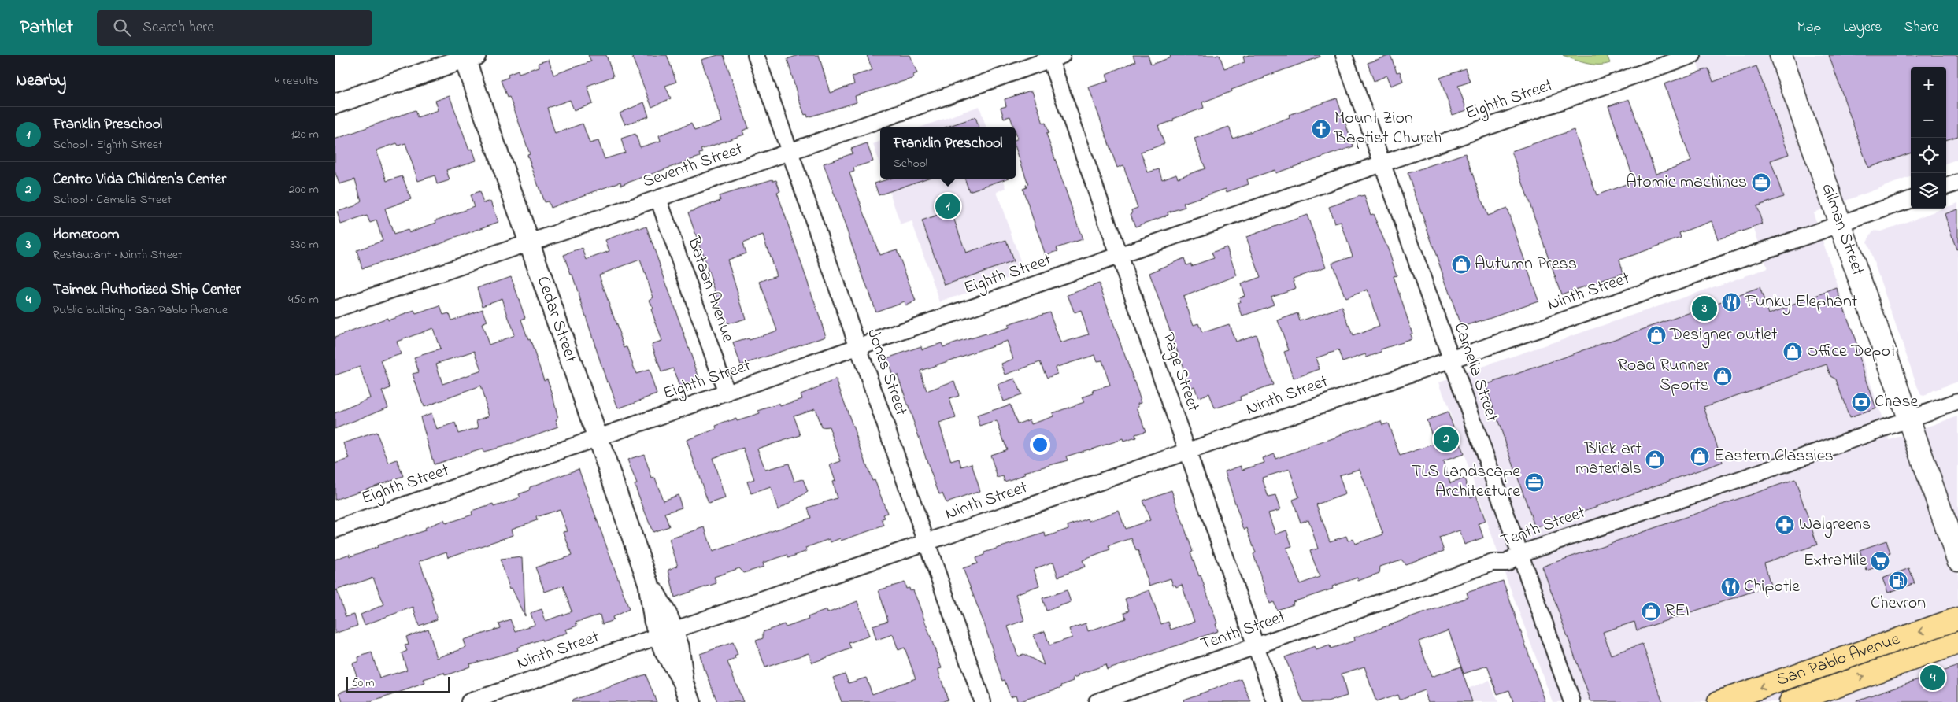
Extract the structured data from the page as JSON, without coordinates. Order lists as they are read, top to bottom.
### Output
{
  "streets": {
    "main road": ["Gilman Street", "San Pablo Avenue"],
    "street": [
      "Eighth Street",
      "Seventh Street",
      "Bataan Avenue",
      "Ninth Street",
      "Cedar Street",
      "Jones Street",
      "Page Street",
      "Camelia Street",
      "Tenth Street"
    ]
  },
  "crossings": [
    ["Eighth Street", "Bataan Avenue"],
    ["Eighth Street", "Cedar Street"],
    ["Eighth Street", "Jones Street"],
    ["Eighth Street", "Page Street"],
    ["Eighth Street", "Camelia Street"],
    ["Seventh Street", "Bataan Avenue"],
    ["Seventh Street", "Cedar Street"],
    ["Seventh Street", "Jones Street"],
    ["Seventh Street", "Page Street"],
    ["Gilman Street", "Ninth Street"],
    ["Gilman Street", "Tenth Street"],
    ["Ninth Street", "Cedar Street"],
    ["Ninth Street", "Jones Street"],
    ["Ninth Street", "Page Street"],
    ["Ninth Street", "Camelia Street"],
    ["Page Street", "Tenth Street"],
    ["Camelia Street", "Tenth Street"]
  ],
  "places": {
    "church": ["Mount Zion Baptist Church"],
    "office": ["Atomic machines", "TLS Landscape Architecture"],
    "shop": [
      "Autumn Press",
      "Designer outlet",
      "Office Depot",
      "Road Runner Sports",
      "Eastern Classics",
      "Blick art materials",
      "REI"
    ],
    "restaurant": ["Funky Elephant", "Chipotle"],
    "bank": ["Chase"],
    "pharmacy": ["Walgreens"],
    "supermarket": ["ExtraMile"],
    "fuel station": ["Chevron"]
  },
  "scale_bar": "50 m",
  "page": {
    "header": "Pathlet",
    "search": "Search here",
    "nav": ["Map", "Layers", "Share"],
    "heading": ["Nearby", "4 results"],
    "map_buttons": ["+", "−"],
    "list": [
      {
        "mark": "1",
        "name": "Franklin Preschool",
        "note": "School · Eighth Street",
        "value": "120 m"
      },
      {
        "mark": "2",
        "name": "Centro Vida Children's Center",
        "note": "School · Camelia Street",
        "value": "200 m"
      },
      {
        "mark": "3",
        "name": "Homeroom",
        "note": "Restaurant · Ninth Street",
        "value": "330 m"
      },
      {
        "mark": "4",
        "name": "Taimek Authorized Ship Center",
        "note": "Public building · San Pablo Avenue",
        "value": "450 m"
      }
    ],
    "popup": ["Franklin Preschool", "School"],
    "pins": [
      "1",
      "3",
      "2",
      "4"
    ],
    "scale": "50 m"
  }
}
